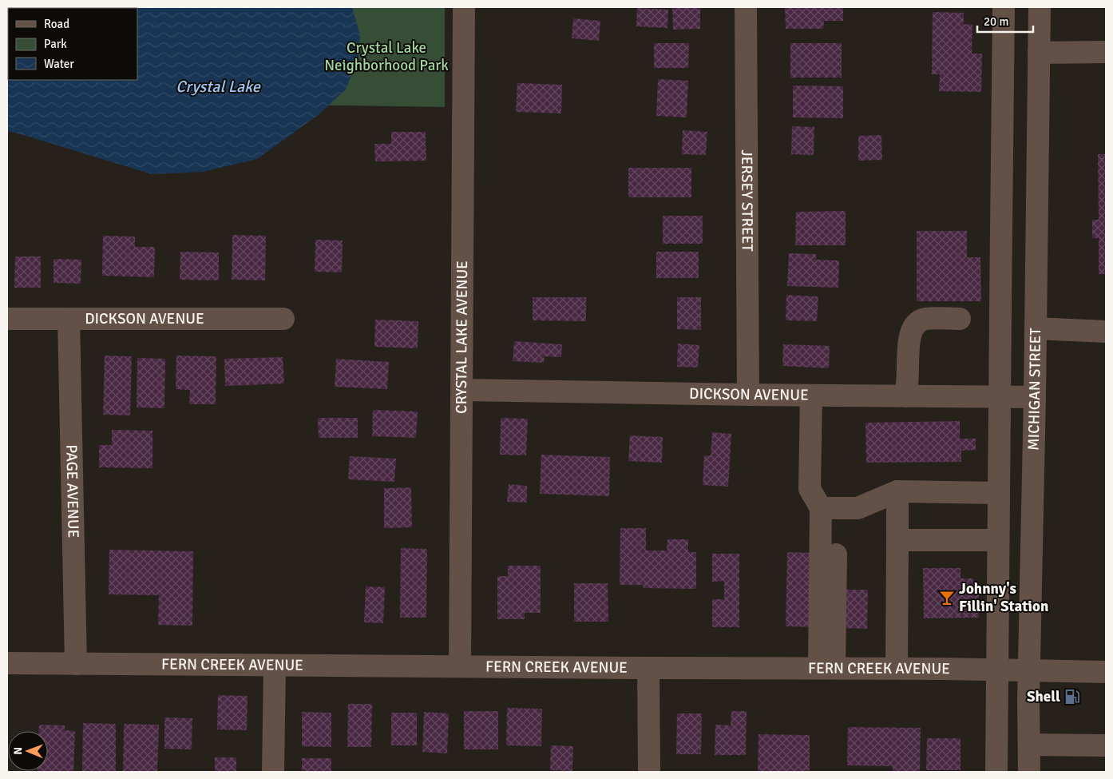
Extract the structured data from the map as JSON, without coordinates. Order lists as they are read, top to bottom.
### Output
{
  "streets": {
    "street": [
      "JERSEY STREET",
      "DICKSON AVENUE",
      "CRYSTAL LAKE AVENUE",
      "MICHIGAN STREET",
      "PAGE AVENUE",
      "FERN CREEK AVENUE"
    ]
  },
  "crossings": [
    ["JERSEY STREET", "DICKSON AVENUE"],
    ["DICKSON AVENUE", "CRYSTAL LAKE AVENUE"],
    ["DICKSON AVENUE", "MICHIGAN STREET"],
    ["DICKSON AVENUE", "PAGE AVENUE"],
    ["CRYSTAL LAKE AVENUE", "FERN CREEK AVENUE"],
    ["MICHIGAN STREET", "FERN CREEK AVENUE"],
    ["PAGE AVENUE", "FERN CREEK AVENUE"]
  ],
  "water": ["Crystal Lake"],
  "parks": ["Crystal Lake Neighborhood Park"],
  "places": {
    "bar": ["Johnny's Fillin' Station"],
    "fuel station": ["Shell"]
  },
  "legend": ["Road", "Park", "Water"],
  "scale_bar": "20 m",
  "north": "left"
}
